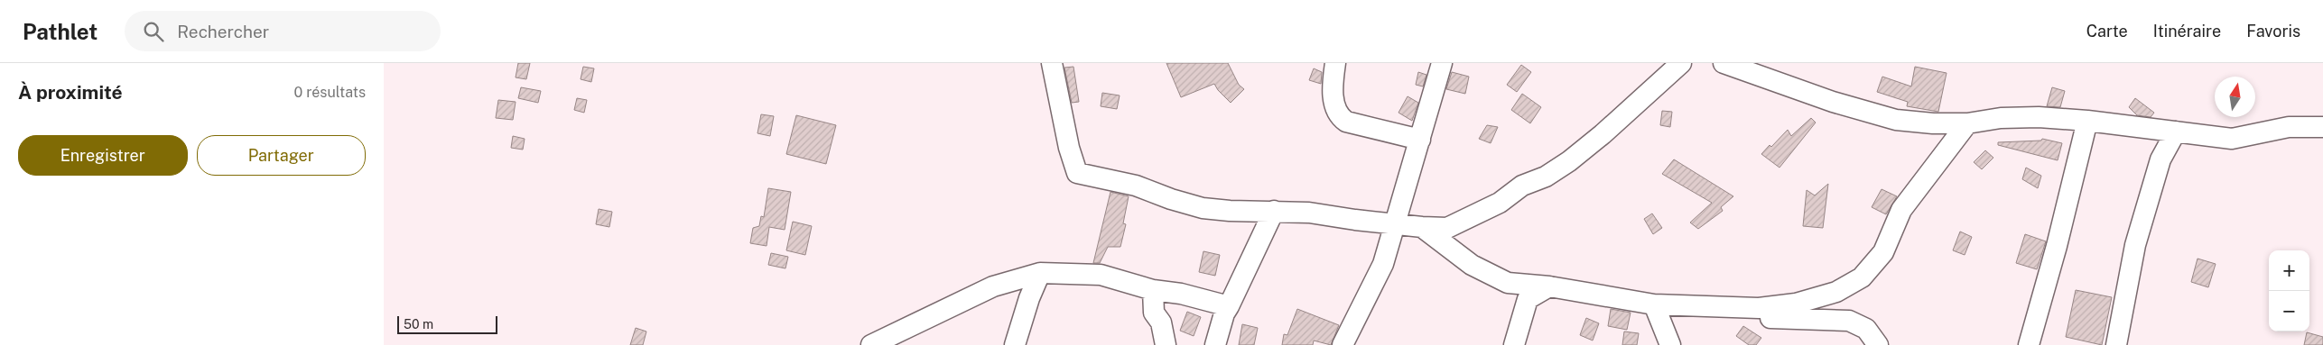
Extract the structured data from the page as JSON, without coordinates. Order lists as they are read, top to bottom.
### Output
{
  "scale_bar": "50 m",
  "north": "top",
  "page": {
    "header": "Pathlet",
    "search": "Rechercher",
    "nav": ["Carte", "Itinéraire", "Favoris"],
    "heading": ["À proximité", "0 résultats"],
    "buttons": ["Enregistrer", "Partager"],
    "map_buttons": ["+", "−"],
    "scale": "50 m"
  }
}
